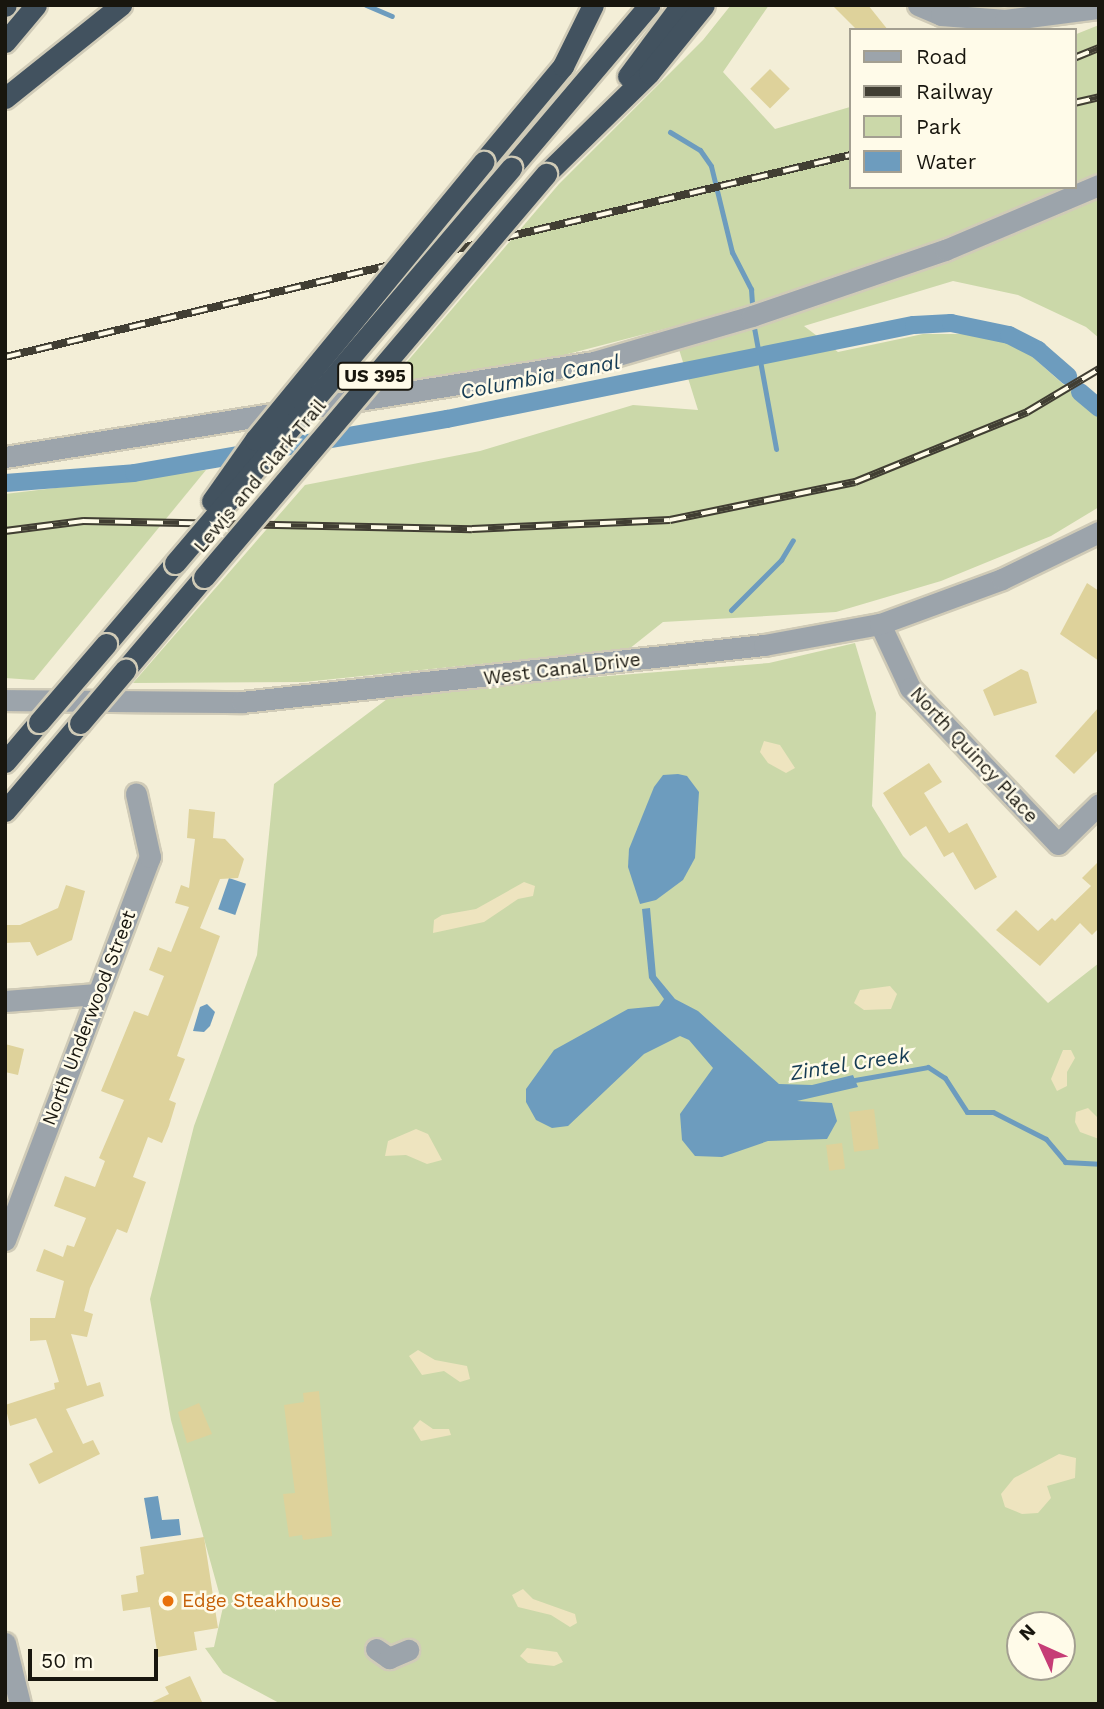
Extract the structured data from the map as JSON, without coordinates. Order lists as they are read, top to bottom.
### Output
{
  "streets": {
    "highway": ["US 395", "Lewis and Clark Trail"],
    "street": ["West Canal Drive", "North Quincy Place", "North Underwood Street"]
  },
  "crossings": [
    ["West Canal Drive", "North Quincy Place"]
  ],
  "water": ["Columbia Canal", "Zintel Creek"],
  "places": ["Edge Steakhouse"],
  "legend": [
    "Road",
    "Railway",
    "Park",
    "Water"
  ],
  "scale_bar": "50 m",
  "north": "top left"
}
